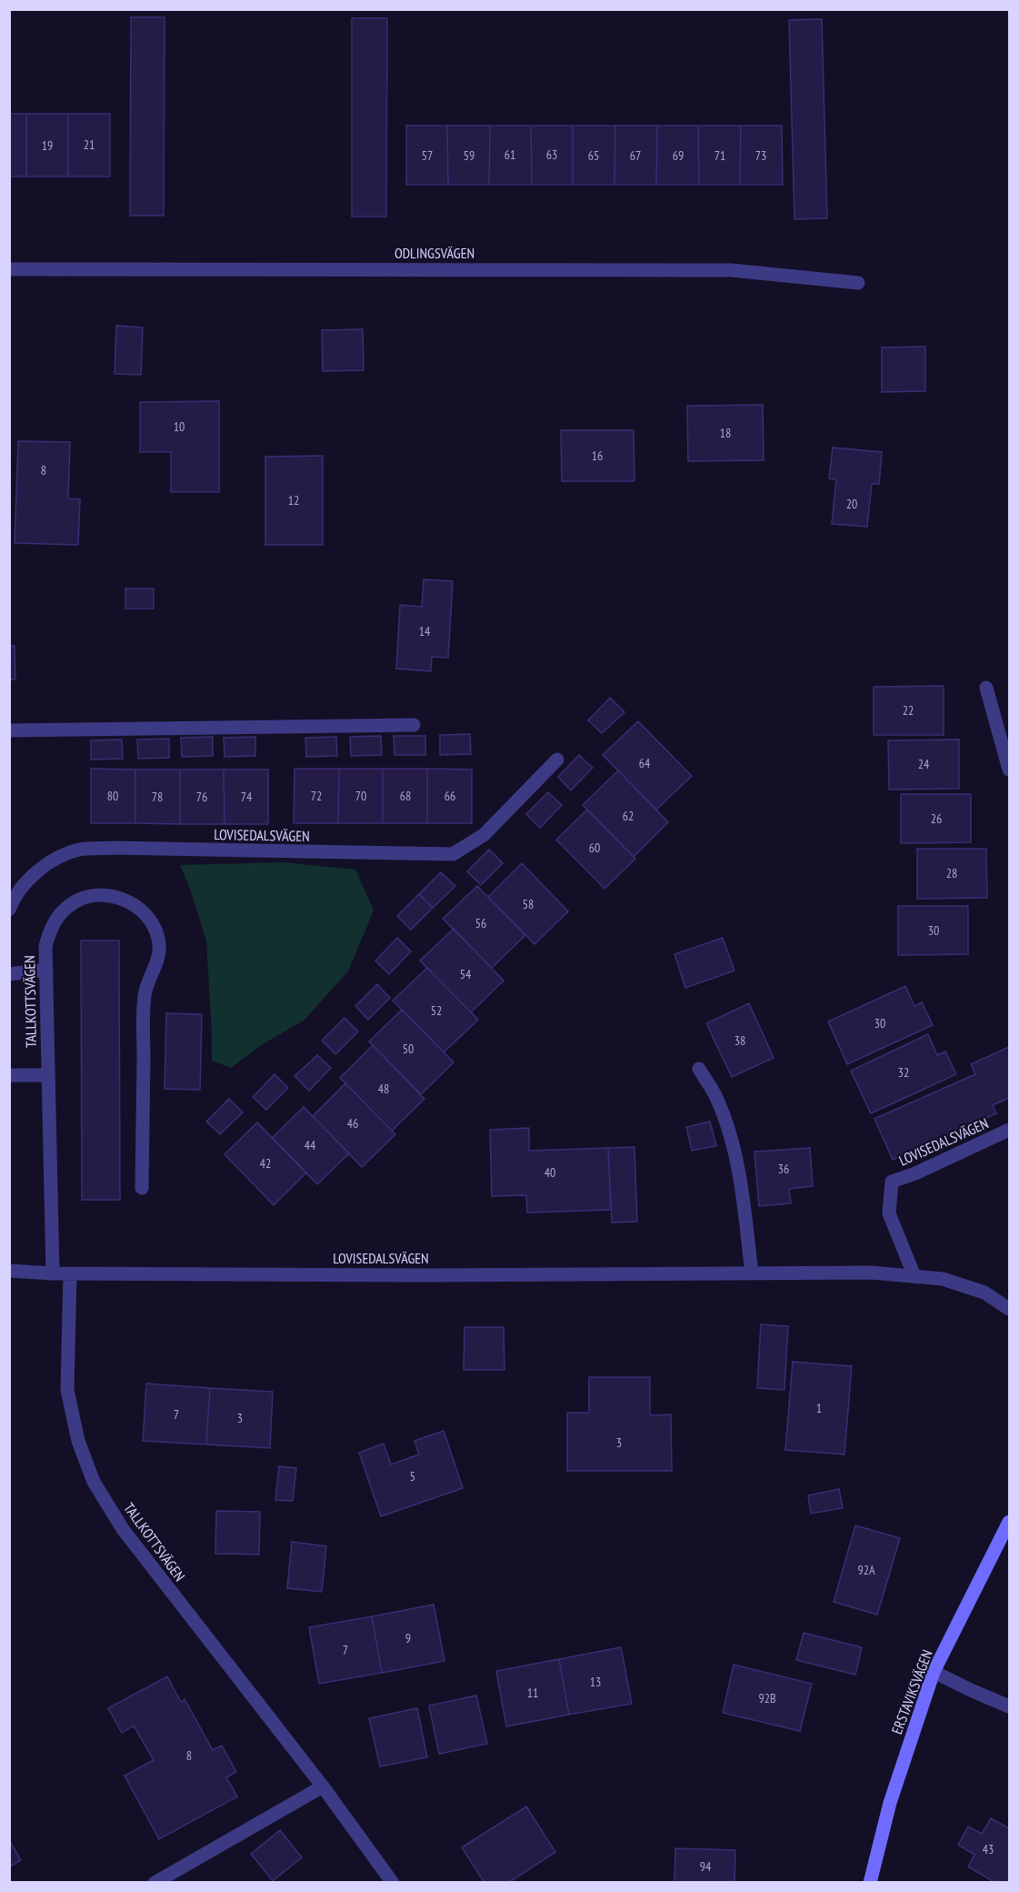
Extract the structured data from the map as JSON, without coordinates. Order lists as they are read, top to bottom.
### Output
{
  "streets": {
    "street": [
      "ODLINGSVÄGEN",
      "LOVISEDALSVÄGEN",
      "TALLKOTTSVÄGEN",
      "ERSTAVIKSVÄGEN"
    ]
  },
  "crossings": [
    ["LOVISEDALSVÄGEN", "TALLKOTTSVÄGEN"]
  ],
  "house_numbers": [
    "21",
    "19",
    "61",
    "63",
    "57",
    "59",
    "65",
    "67",
    "69",
    "71",
    "73",
    "10",
    "18",
    "16",
    "8",
    "12",
    "20",
    "14",
    "22",
    "64",
    "24",
    "80",
    "72",
    "70",
    "68",
    "66",
    "78",
    "76",
    "74",
    "62",
    "26",
    "60",
    "28",
    "58",
    "56",
    "30",
    "54",
    "52",
    "30",
    "38",
    "50",
    "32",
    "48",
    "46",
    "44",
    "42",
    "36",
    "40",
    "1",
    "7",
    "3",
    "3",
    "5",
    "92A",
    "9",
    "7",
    "13",
    "11",
    "92B",
    "8",
    "43",
    "94"
  ]
}
